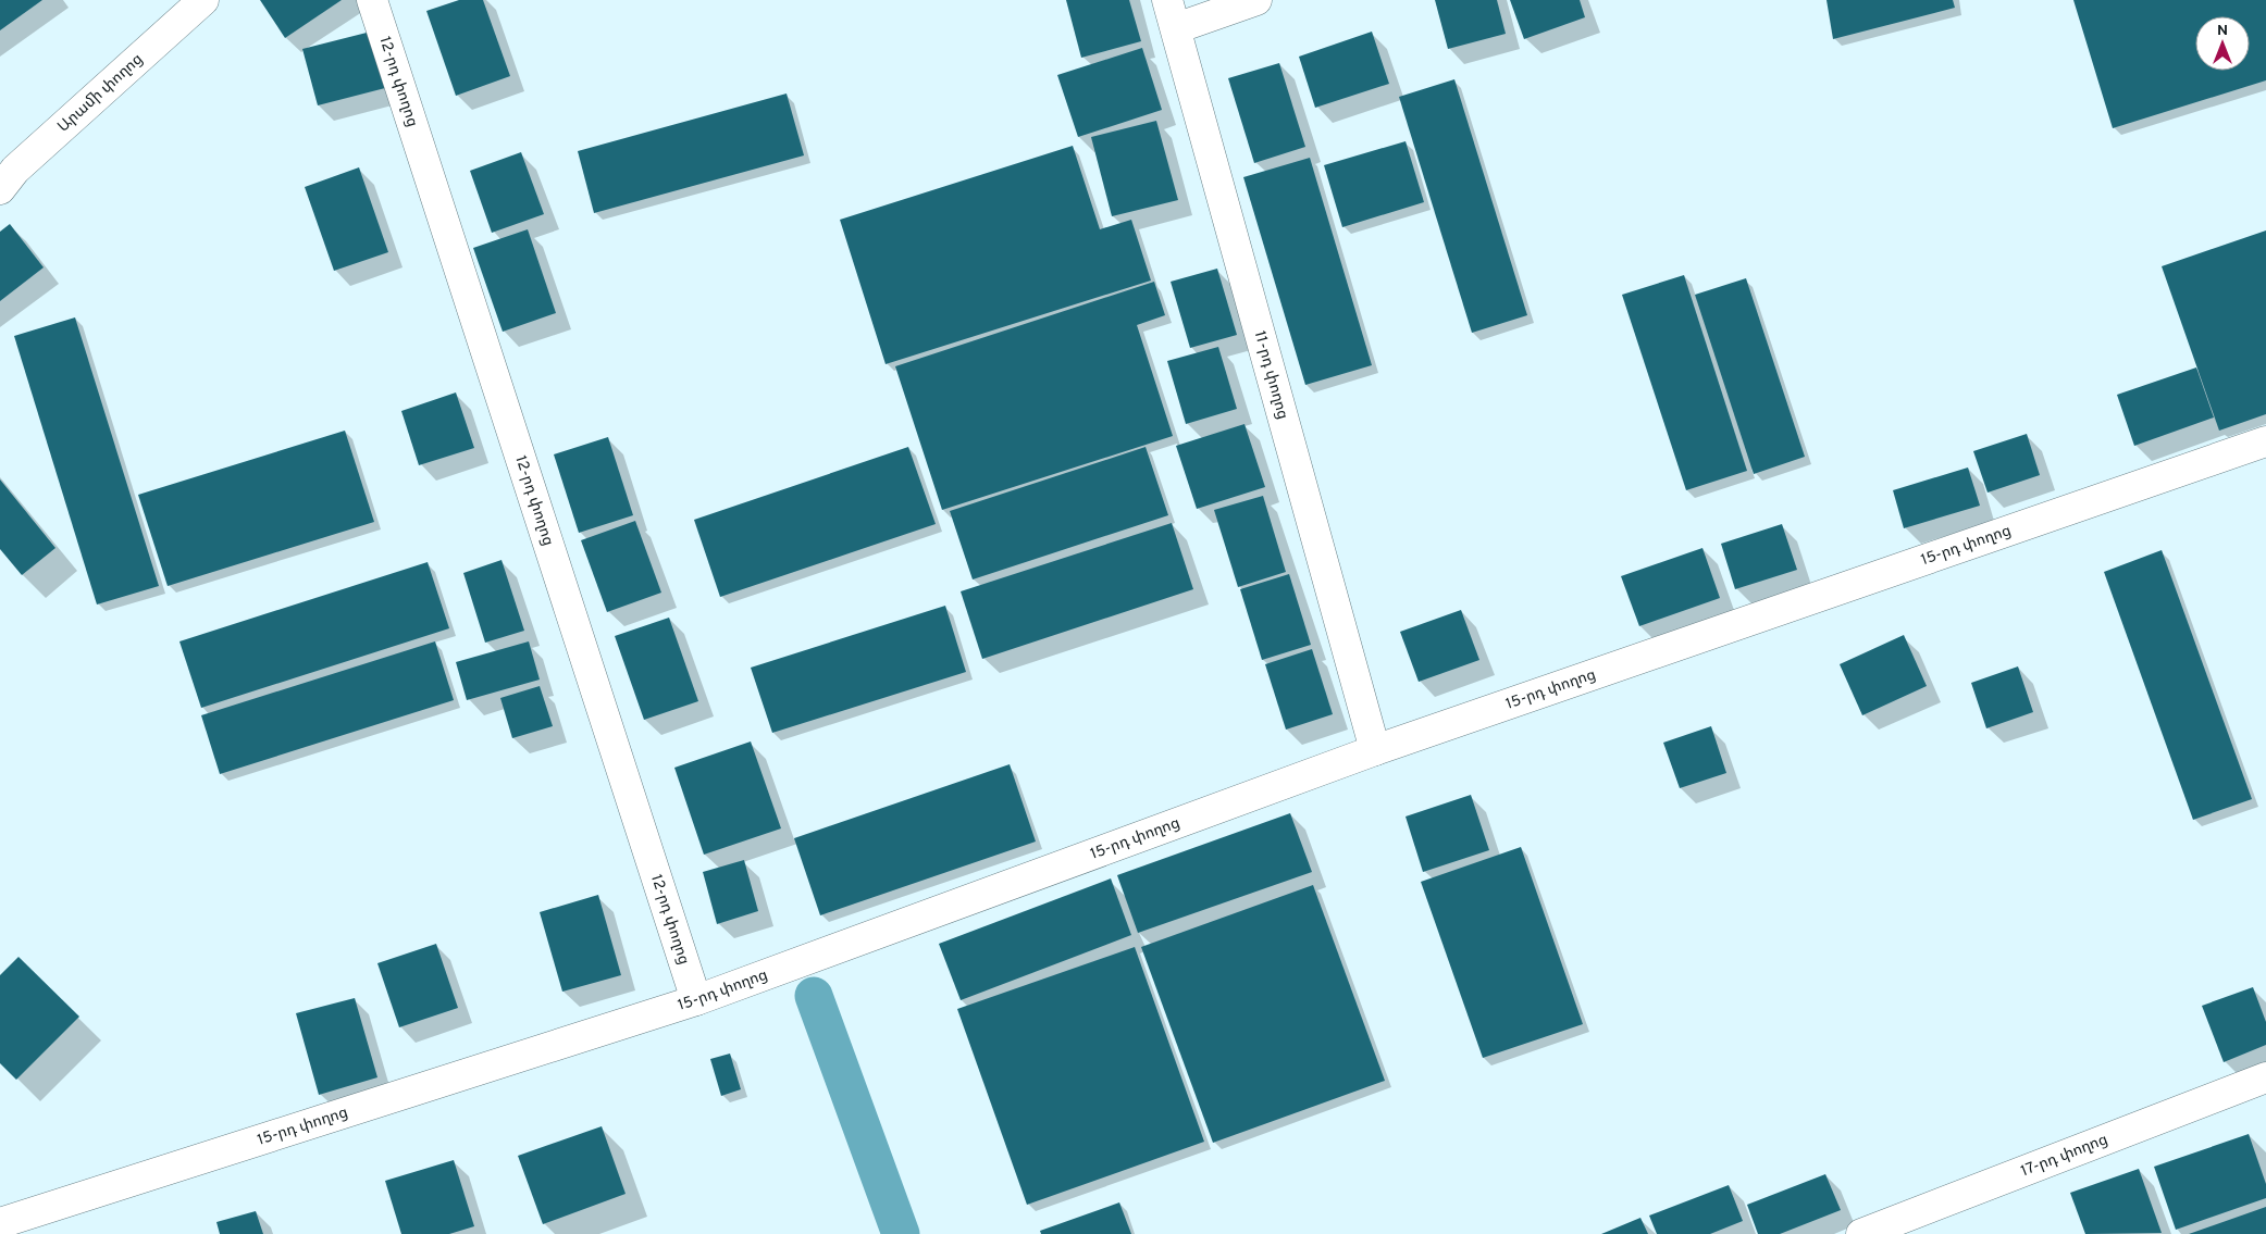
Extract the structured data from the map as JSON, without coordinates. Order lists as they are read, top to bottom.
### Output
{
  "streets": {
    "street": [
      "12-րդ փողոց",
      "Արամի փողոց",
      "11-րդ փողոց",
      "15-րդ փողոց",
      "17-րդ փողոց"
    ]
  },
  "crossings": [
    ["12-րդ փողոց", "15-րդ փողոց"],
    ["11-րդ փողոց", "15-րդ փողոց"]
  ],
  "north": "top"
}
